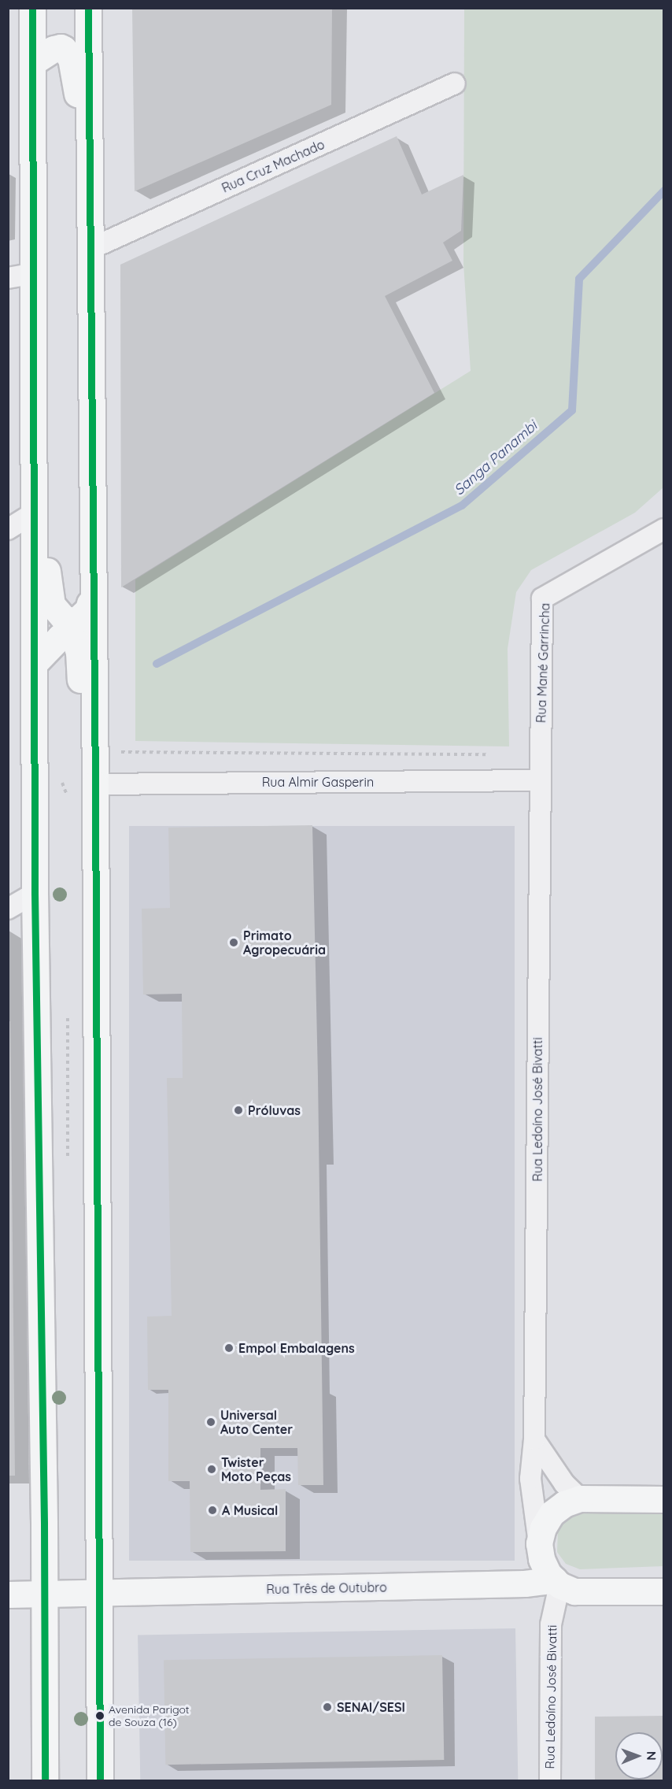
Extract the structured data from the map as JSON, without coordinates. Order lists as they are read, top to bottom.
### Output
{
  "streets": {
    "main road": ["Rua Três de Outubro"],
    "street": [
      "Rua Cruz Machado",
      "Rua Mané Garrincha",
      "Rua Almir Gasperin",
      "Rua Ledoíno José Bivatti"
    ]
  },
  "crossings": [
    ["Rua Mané Garrincha", "Rua Almir Gasperin"],
    ["Rua Mané Garrincha", "Rua Ledoíno José Bivatti"],
    ["Rua Almir Gasperin", "Rua Ledoíno José Bivatti"],
    ["Rua Ledoíno José Bivatti", "Rua Três de Outubro"]
  ],
  "water": ["Sanga Panambi"],
  "places": [
    "Primato Agropecuária",
    "Próluvas",
    "Empol Embalagens",
    "Universal Auto Center",
    "Twister Moto Peças",
    "A Musical",
    "SENAI/SESI",
    "Avenida Parigot de Souza (16)"
  ],
  "north": "right"
}
